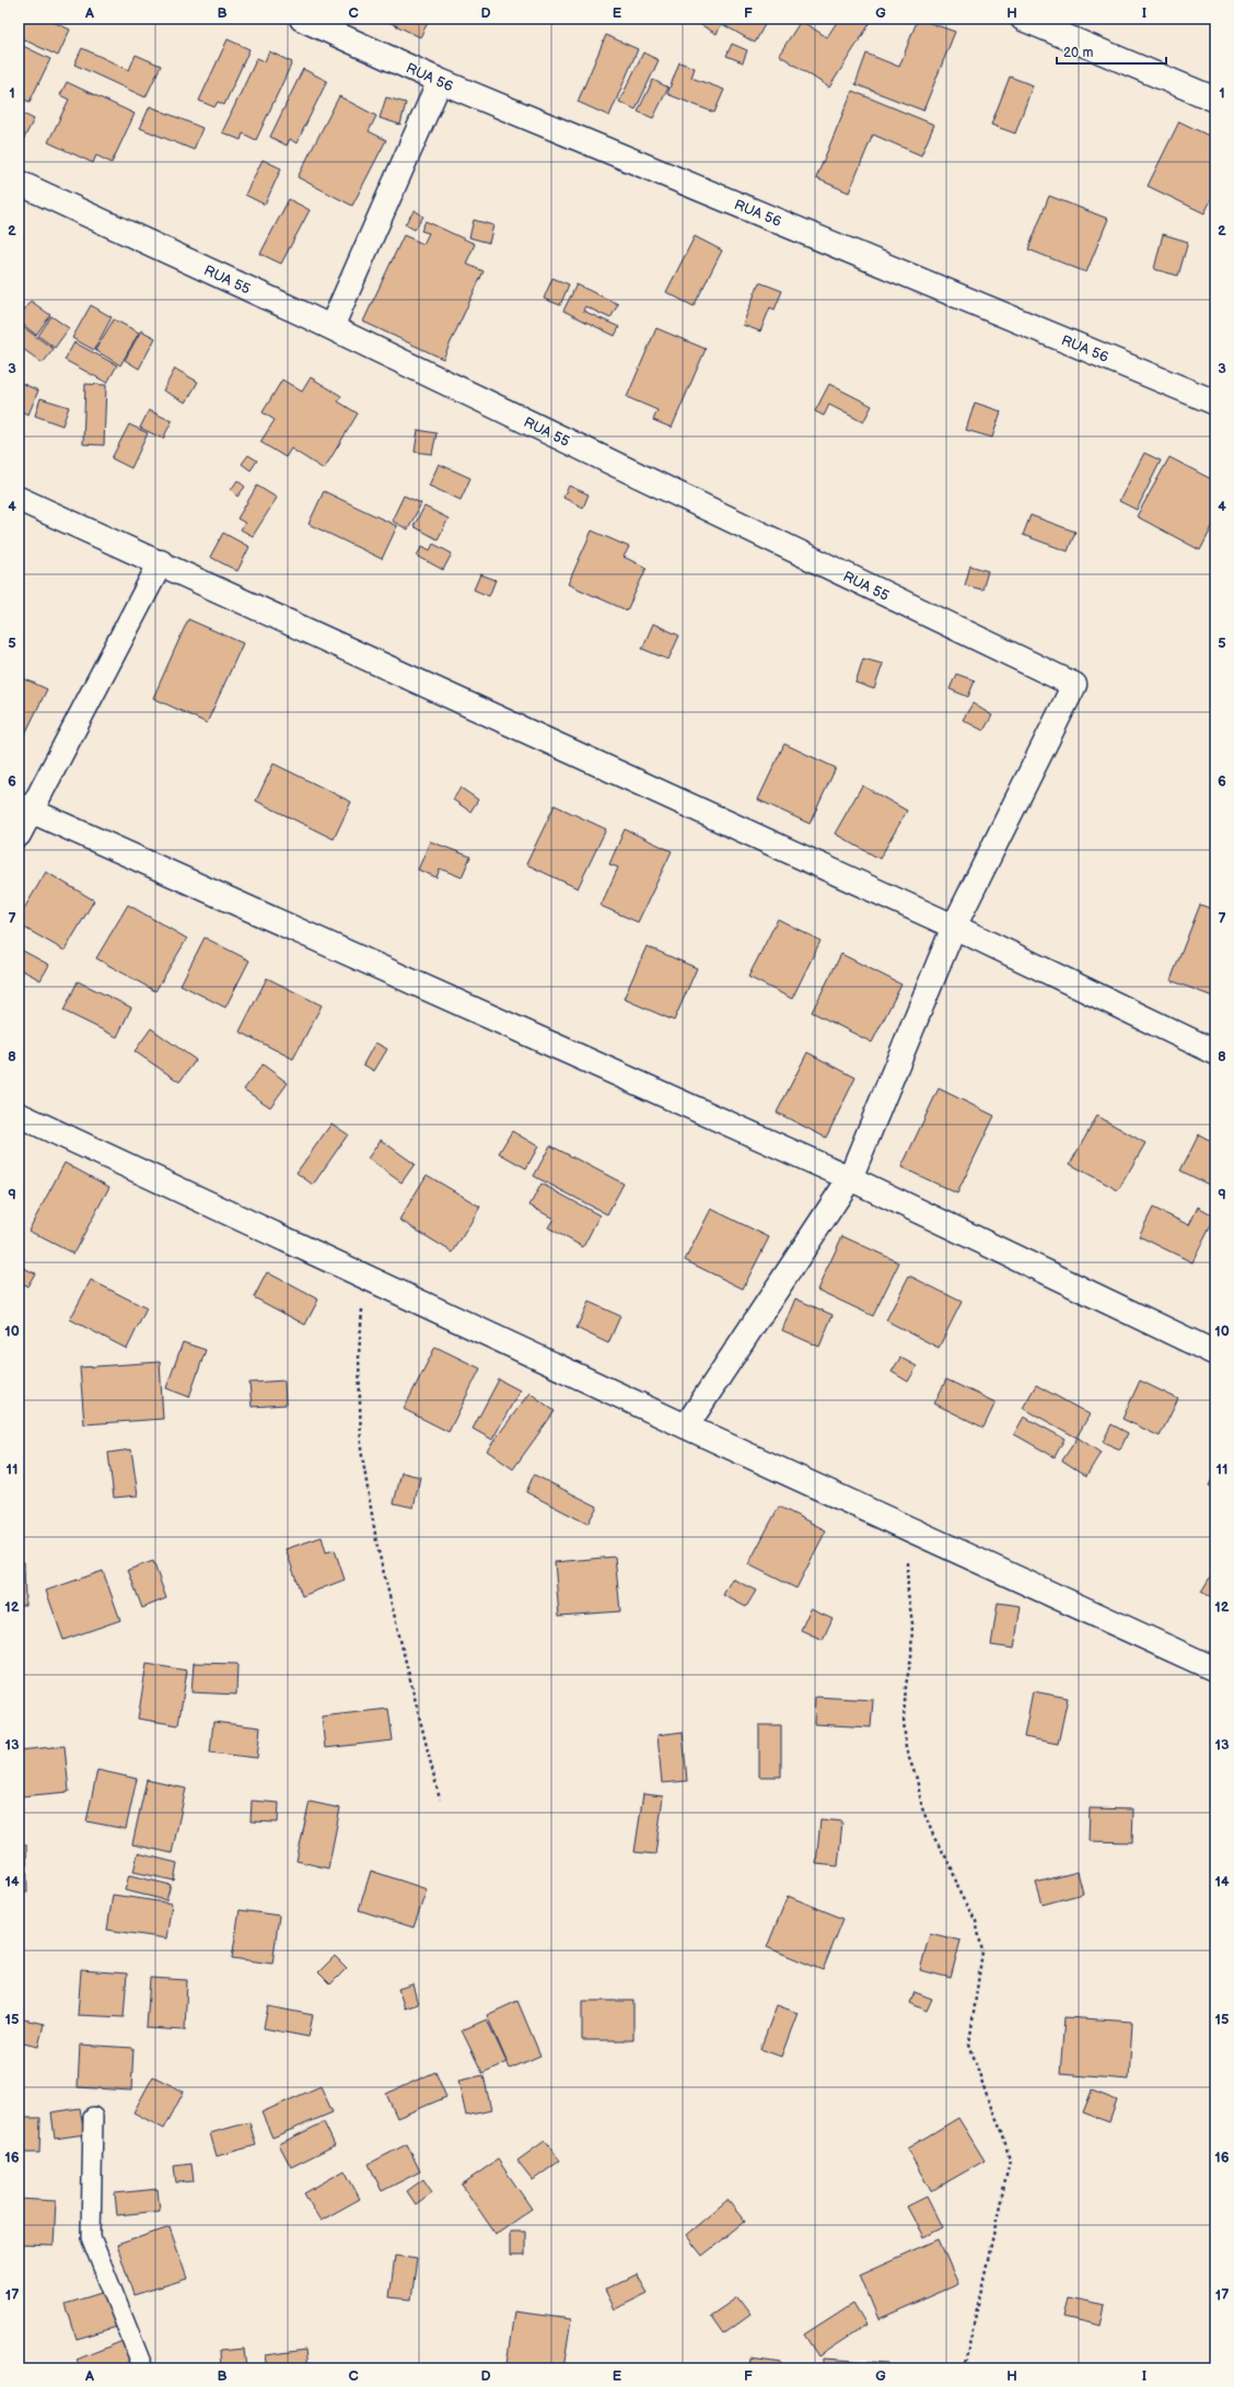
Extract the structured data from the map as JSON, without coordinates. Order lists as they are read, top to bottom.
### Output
{
  "streets": {
    "street": ["RUA 56", "RUA 55"]
  },
  "scale_bar": "20 m",
  "grid": {
    "columns": [
      "A",
      "B",
      "C",
      "D",
      "E",
      "F",
      "G",
      "H",
      "I"
    ],
    "rows": [
      "1",
      "2",
      "3",
      "4",
      "5",
      "6",
      "7",
      "8",
      "9",
      "10",
      "11",
      "12",
      "13",
      "14",
      "15",
      "16",
      "17"
    ]
  }
}
